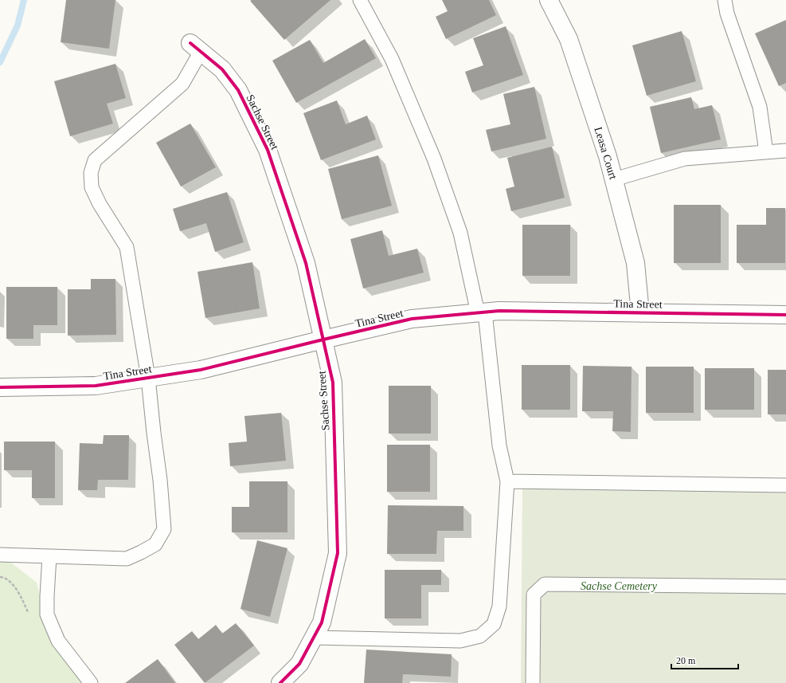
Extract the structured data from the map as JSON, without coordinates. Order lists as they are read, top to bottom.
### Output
{
  "streets": {
    "street": ["Sachse Street", "Leasa Court", "Tina Street"]
  },
  "crossings": [
    ["Sachse Street", "Tina Street"],
    ["Leasa Court", "Tina Street"]
  ],
  "parks": ["Sachse Cemetery"],
  "scale_bar": "20 m"
}
